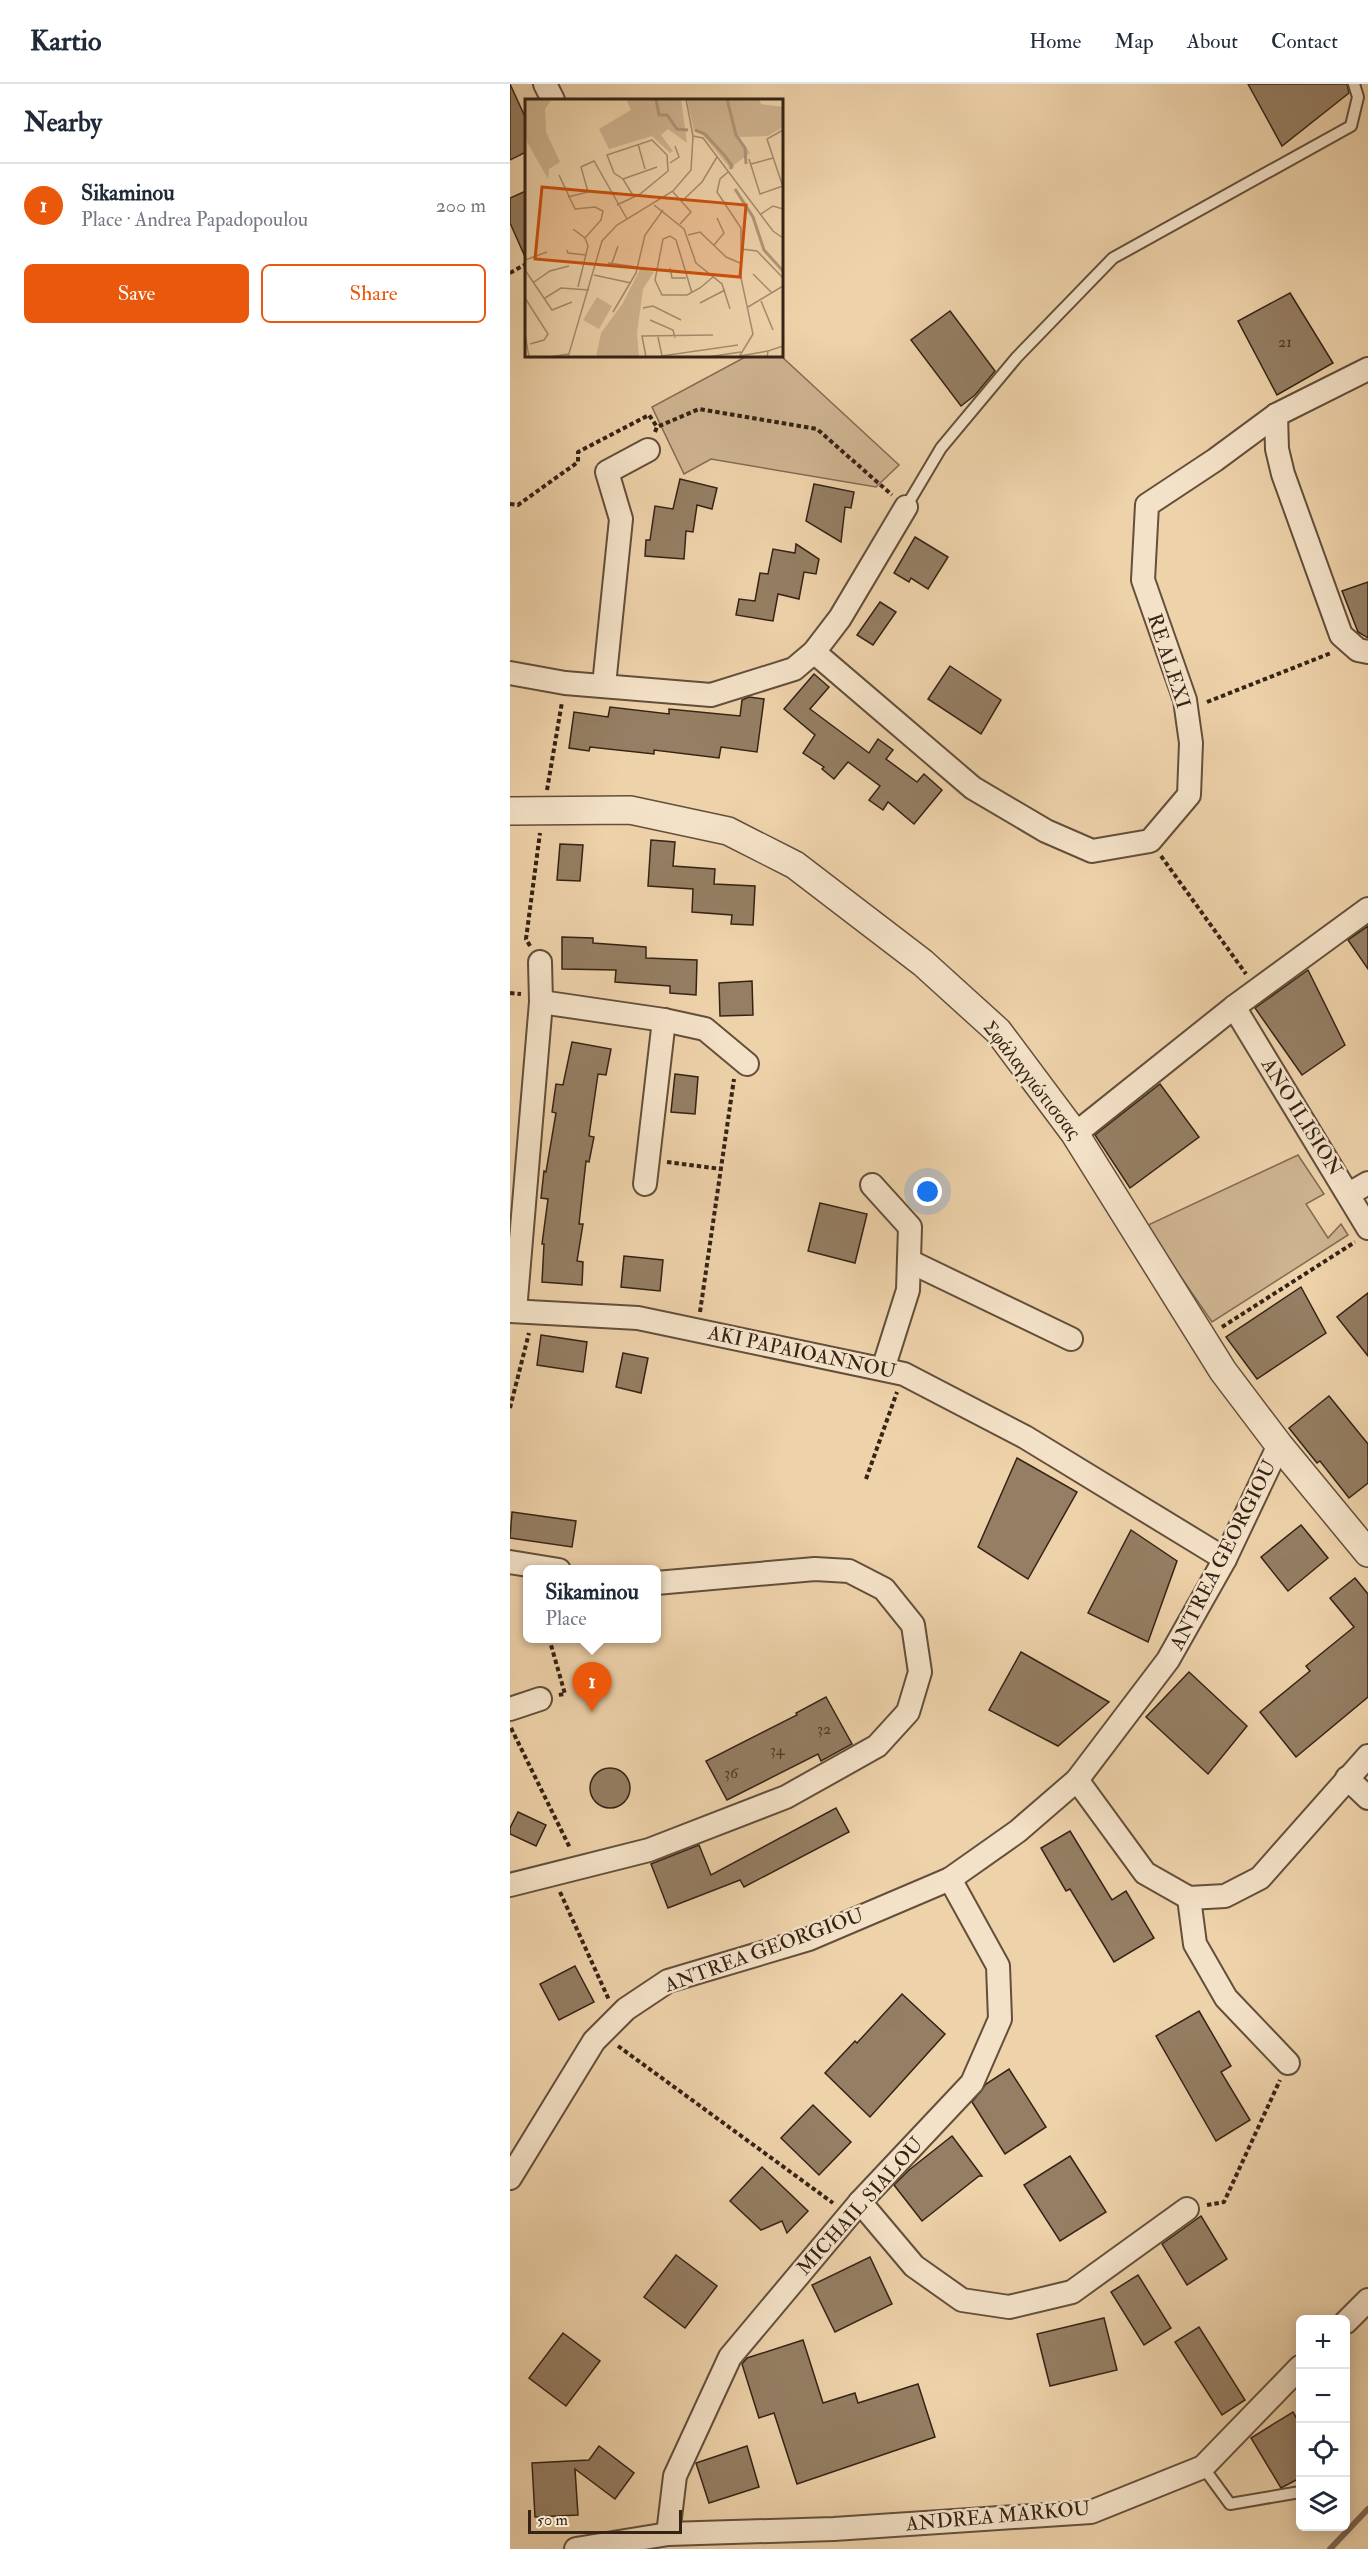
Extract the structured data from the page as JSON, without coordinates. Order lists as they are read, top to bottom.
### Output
{
  "streets": {
    "street": [
      "RE ALEXI",
      "Σφάλαγγιώτισσας",
      "ANO ILISION",
      "AKI PAPAIOANNOU",
      "ANTREA GEORGIOU",
      "MICHAIL SIALOU",
      "ANDREA MARKOU"
    ]
  },
  "crossings": [
    ["Σφάλαγγιώτισσας", "ANTREA GEORGIOU"],
    ["AKI PAPAIOANNOU", "ANTREA GEORGIOU"],
    ["ANTREA GEORGIOU", "MICHAIL SIALOU"],
    ["MICHAIL SIALOU", "ANDREA MARKOU"]
  ],
  "house_numbers": [
    "21",
    "32",
    "34",
    "36"
  ],
  "scale_bar": "50 m",
  "page": {
    "header": "Kartio",
    "nav": [
      "Home",
      "Map",
      "About",
      "Contact"
    ],
    "heading": "Nearby",
    "list": [
      {
        "mark": "1",
        "name": "Sikaminou",
        "note": "Place · Andrea Papadopoulou",
        "value": "200 m"
      }
    ],
    "buttons": ["Save", "Share"],
    "popup": ["Sikaminou", "Place"],
    "pins": "1",
    "map_buttons": ["+", "−"],
    "scale": "50 m"
  }
}
